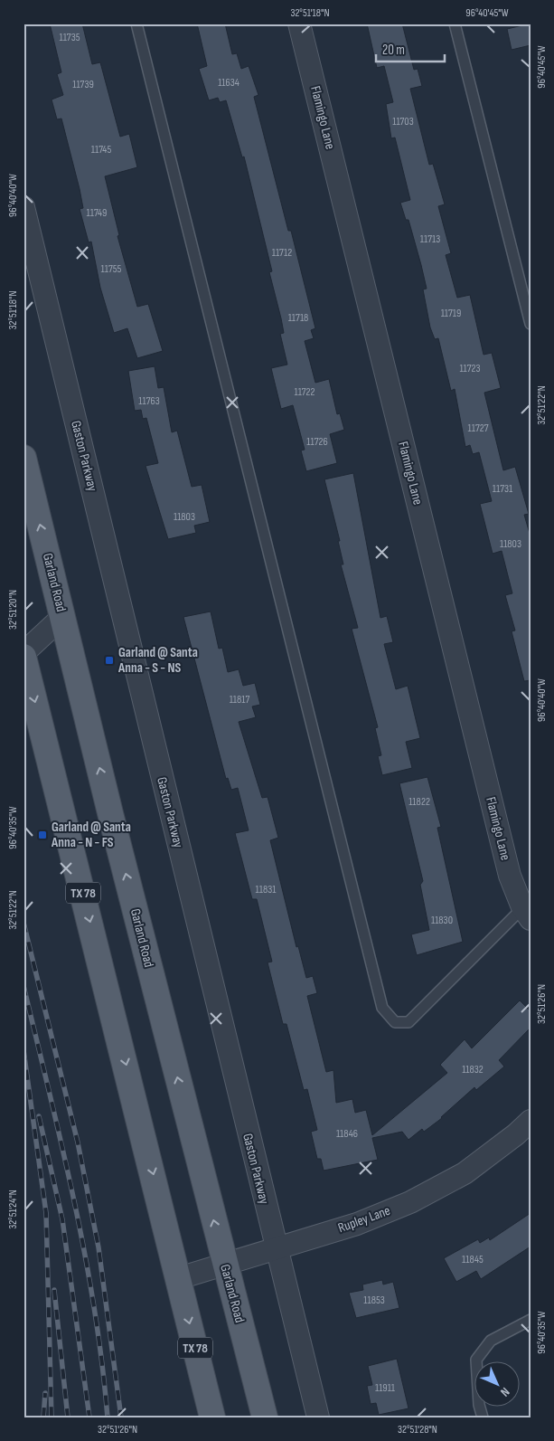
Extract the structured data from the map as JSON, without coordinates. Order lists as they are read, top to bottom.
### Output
{
  "streets": {
    "main road": ["Garland Road", "TX 78"],
    "street": ["Flamingo Lane", "Gaston Parkway", "Rupley Lane"]
  },
  "crossings": [
    ["Gaston Parkway", "Rupley Lane"],
    ["Garland Road", "Rupley Lane"],
    ["TX 78", "Rupley Lane"]
  ],
  "places": {
    "transit": ["Garland @ Santa Anna - S - NS", "Garland @ Santa Anna - N - FS"]
  },
  "house_numbers": [
    "11735",
    "11634",
    "11739",
    "11703",
    "11745",
    "11749",
    "11713",
    "11712",
    "11755",
    "11719",
    "11718",
    "11723",
    "11722",
    "11763",
    "11727",
    "11726",
    "11731",
    "11803",
    "11803",
    "11817",
    "11822",
    "11831",
    "11830",
    "11832",
    "11846",
    "11845",
    "11853",
    "11911"
  ],
  "scale_bar": "20 m",
  "north": "bottom right",
  "coordinates": [
    "32°51'18\"N",
    "96°40'45\"W",
    "96°40'40\"W",
    "32°51'22\"N",
    "32°51'20\"N",
    "96°40'35\"W",
    "32°51'26\"N",
    "32°51'24\"N",
    "32°51'28\"N"
  ]
}
